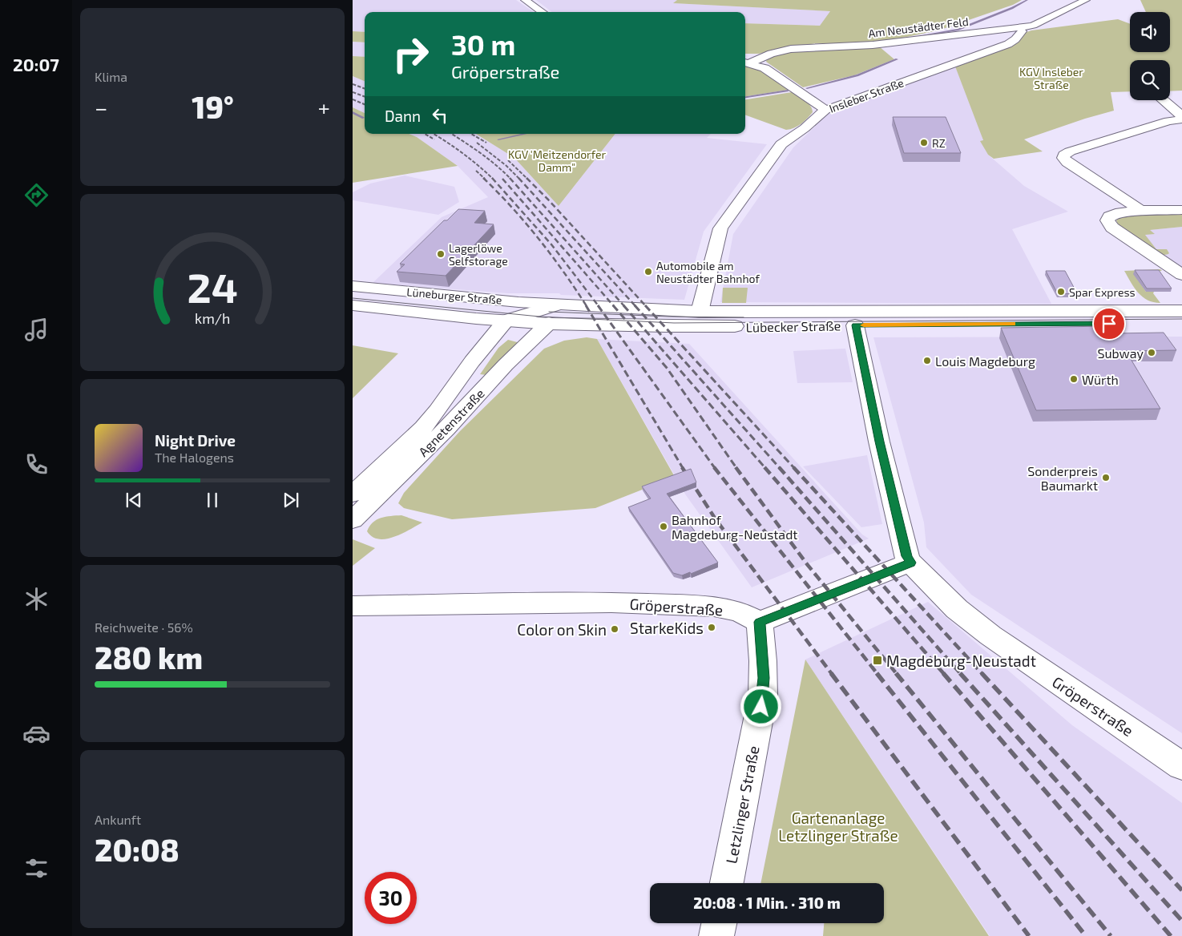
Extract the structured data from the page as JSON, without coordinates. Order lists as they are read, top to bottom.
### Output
{
  "streets": {
    "street": [
      "Am Neustädter Feld",
      "Insleber Straße",
      "Lüneburger Straße",
      "Lübecker Straße",
      "Agnetenstraße",
      "Gröperstraße",
      "Letzlinger Straße"
    ]
  },
  "crossings": [
    ["Insleber Straße", "Lübecker Straße"],
    ["Lüneburger Straße", "Lübecker Straße"],
    ["Lüneburger Straße", "Agnetenstraße"],
    ["Lübecker Straße", "Agnetenstraße"],
    ["Gröperstraße", "Letzlinger Straße"]
  ],
  "parks": ["KGV Insleber Straße", "KGV 'Meitzendorfer Damm\"", "Gartenanlage Letzlinger Straße"],
  "places": {
    "other": [
      "RZ",
      "Lagerlöwe Selfstorage",
      "Automobile am Neustädter Bahnhof",
      "Spar Express",
      "Subway",
      "Louis Magdeburg",
      "Würth",
      "Sonderpreis Baumarkt",
      "Bahnhof Magdeburg-Neustadt",
      "StarkeKids",
      "Color on Skin"
    ],
    "transit": ["Magdeburg-Neustadt"]
  },
  "page": {
    "tabs": "20:07",
    "tile": [
      "Klima",
      ["Reichweite · 56%", "280 km"],
      ["Ankunft", "20:08"]
    ],
    "turn": ["30 m", "Gröperstraße"],
    "heat": ["−", "19°", "+"],
    "then": "Dann",
    "song": ["Night Drive", "The Halogens"],
    "limit": "30",
    "trip": "20:08 · 1 Min. · 310 m",
    "gauge": ["24", "km/h"]
  }
}
